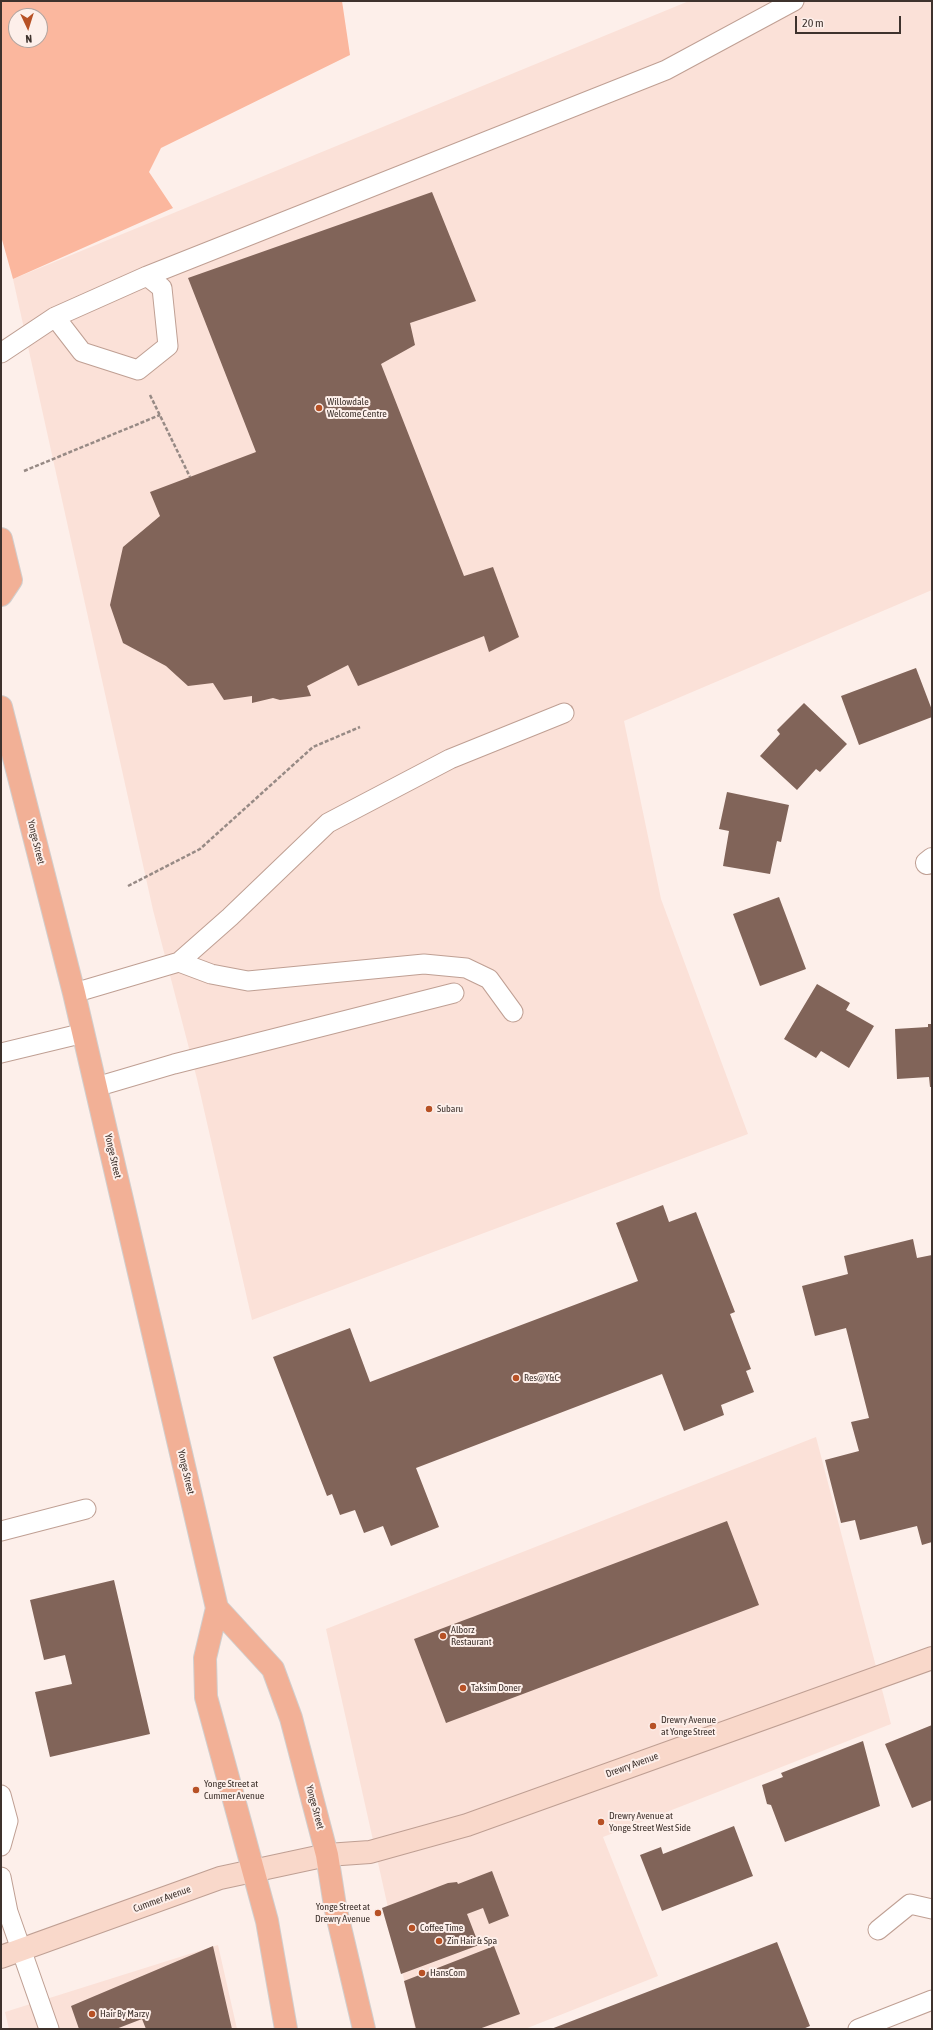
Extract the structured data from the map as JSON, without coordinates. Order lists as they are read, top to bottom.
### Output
{
  "streets": {
    "main road": ["Yonge Street"],
    "street": ["Drewry Avenue", "Cummer Avenue"]
  },
  "crossings": [
    ["Yonge Street", "Drewry Avenue"],
    ["Yonge Street", "Cummer Avenue"],
    ["Drewry Avenue", "Cummer Avenue"]
  ],
  "places": [
    "Willowdale Welcome Centre",
    "Subaru",
    "Res@Y&C",
    "Alborz Restaurant",
    "Taksim Doner",
    "Drewry Avenue at Yonge Street",
    "Yonge Street at Cummer Avenue",
    "Drewry Avenue at Yonge Street West Side",
    "Yonge Street at Drewry Avenue",
    "Coffee Time",
    "Zin Hair & Spa",
    "HansCom",
    "Hair By Marzy"
  ],
  "scale_bar": "20 m",
  "north": "bottom"
}
